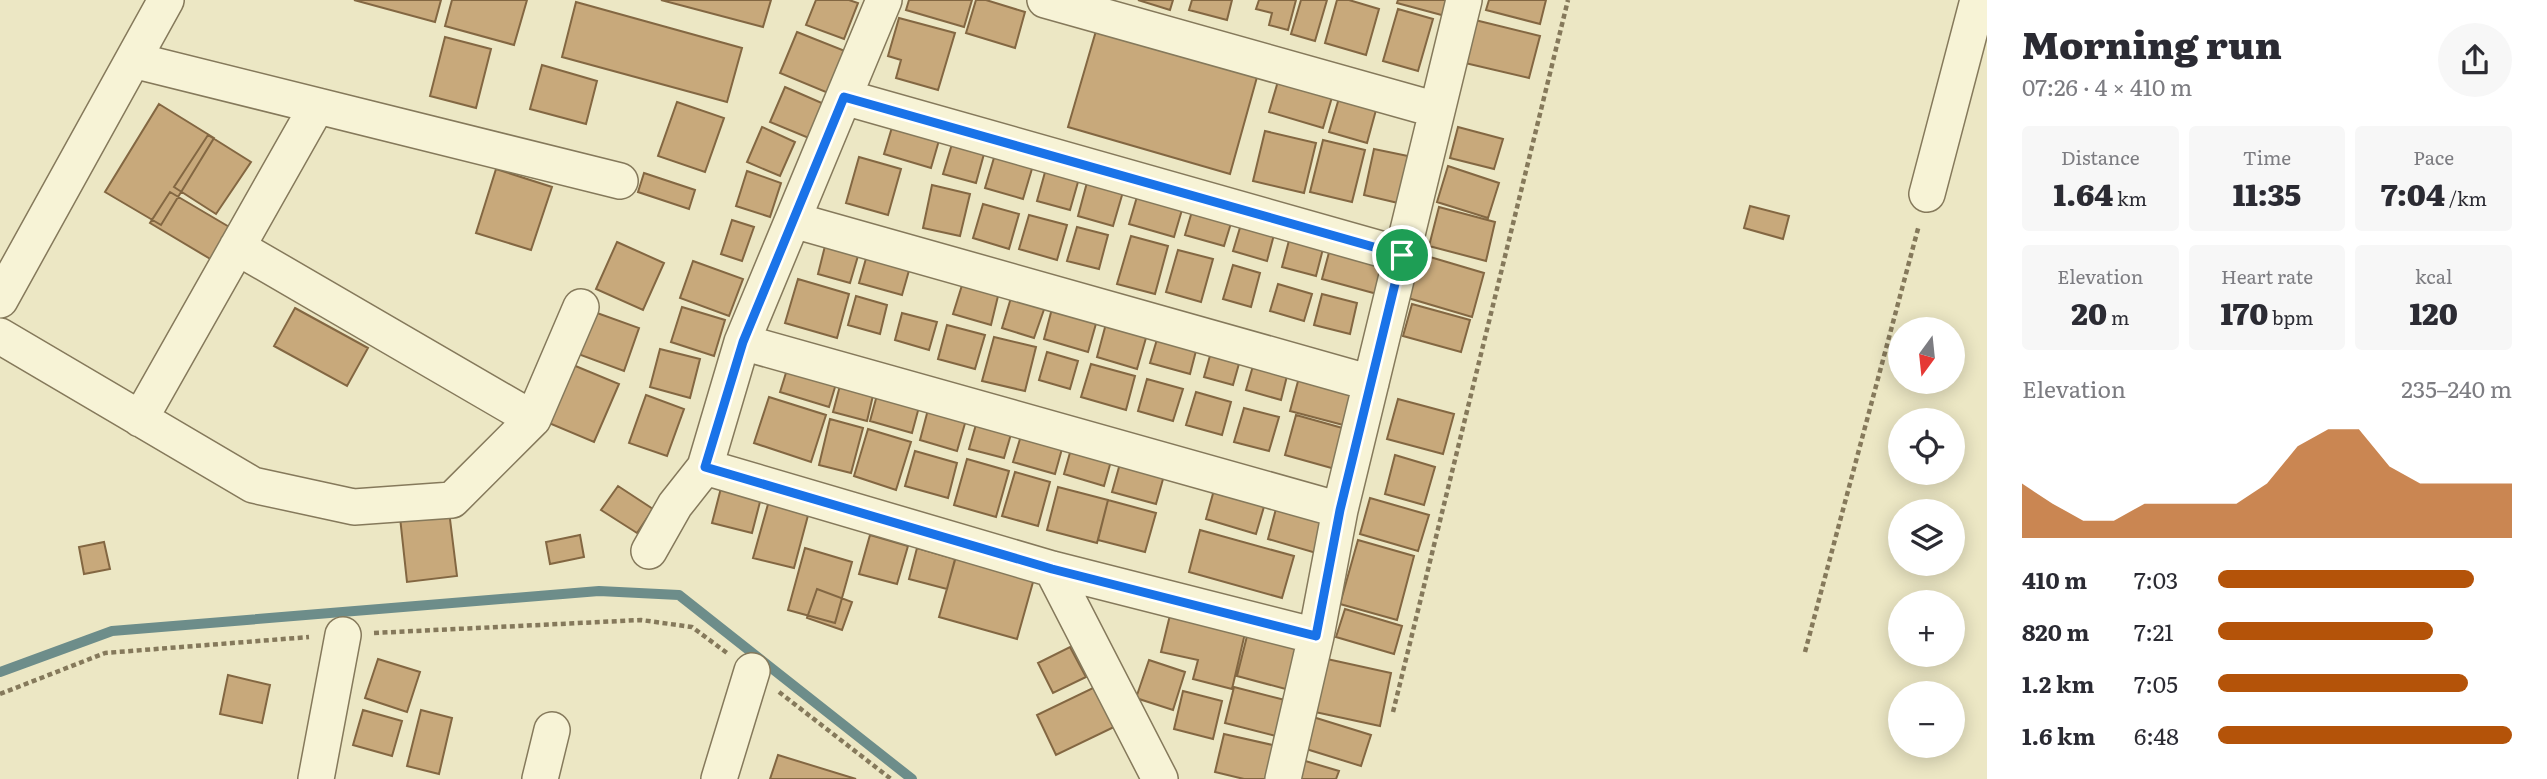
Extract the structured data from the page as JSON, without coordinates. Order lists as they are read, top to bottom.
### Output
{
  "north": "bottom",
  "page": {
    "heading": ["Morning run", "07:26 · 4 × 410 m"],
    "stats": [
      ["Distance", "1.64 km"],
      ["Time", "11:35"],
      ["Pace", "7:04 /km"],
      ["Elevation", "20 m"],
      ["Heart rate", "170 bpm"],
      ["kcal", "120"]
    ],
    "map_buttons": ["+", "−"],
    "chart": ["Elevation", "235–240 m"],
    "list": [
      {
        "name": "410 m",
        "note": "7:03"
      },
      {
        "name": "820 m",
        "note": "7:21"
      },
      {
        "name": "1.2 km",
        "note": "7:05"
      },
      {
        "name": "1.6 km",
        "note": "6:48"
      }
    ]
  }
}
